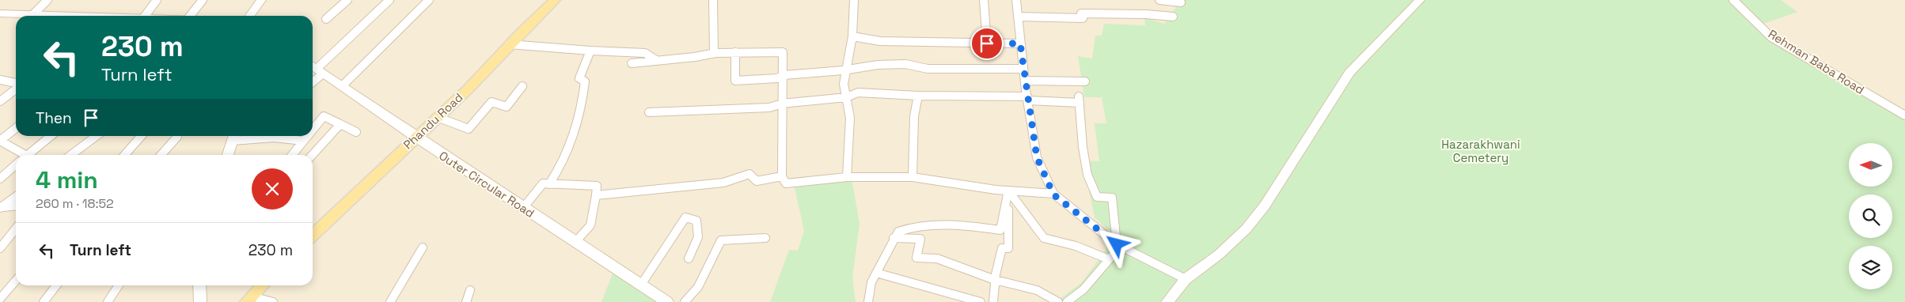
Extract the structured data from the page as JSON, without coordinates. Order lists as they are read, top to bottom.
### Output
{
  "streets": {
    "main road": ["Phandu Road", "Outer Circular Road"],
    "street": ["Rehman Baba Road"]
  },
  "crossings": [
    ["Phandu Road", "Outer Circular Road"]
  ],
  "parks": ["Hazarakhwani Cemetery"],
  "north": "left",
  "page": {
    "turn": ["230 m", "Turn left"],
    "then": "Then",
    "heading": ["4 min", "260 m · 18:52"],
    "list": [
      {
        "name": "Turn left",
        "value": "230 m"
      }
    ]
  }
}
